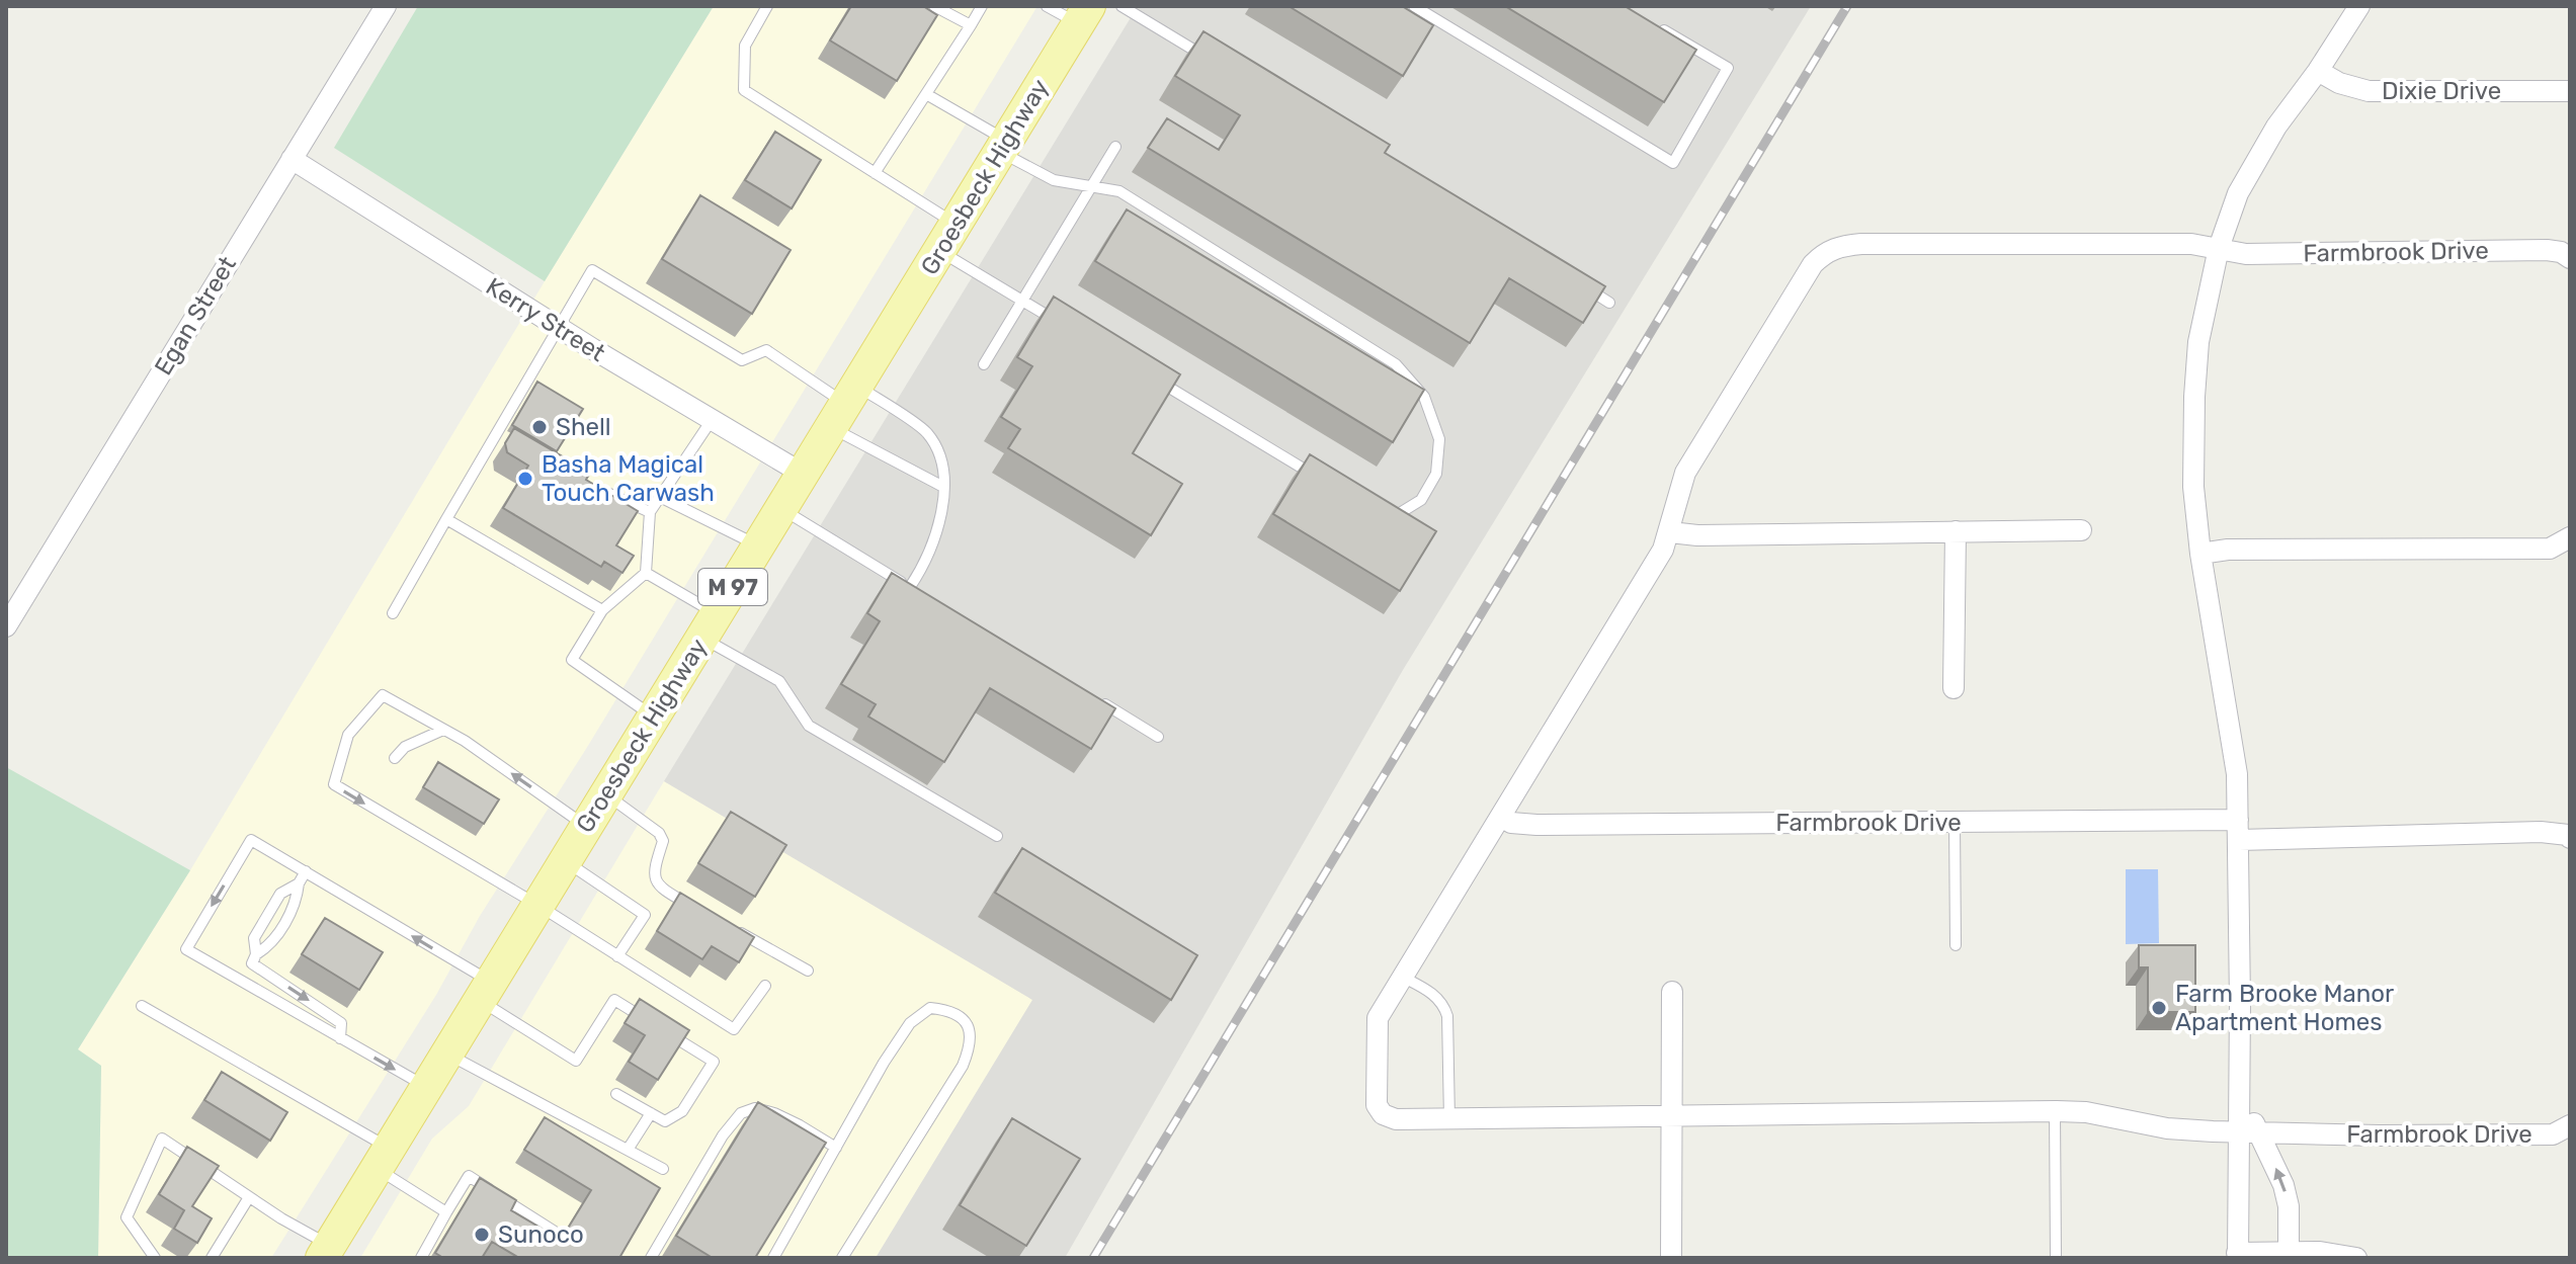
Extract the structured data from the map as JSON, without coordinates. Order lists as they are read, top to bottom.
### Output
{
  "streets": {
    "main road": ["Groesbeck Highway", "M 97"],
    "street": [
      "Dixie Drive",
      "Farmbrook Drive",
      "Egan Street",
      "Kerry Street"
    ]
  },
  "crossings": [
    ["Groesbeck Highway", "Kerry Street"],
    ["Egan Street", "Kerry Street"]
  ],
  "places": [
    "Shell",
    "Basha Magical Touch Carwash",
    "Farm Brooke Manor Apartment Homes",
    "Sunoco"
  ]
}
